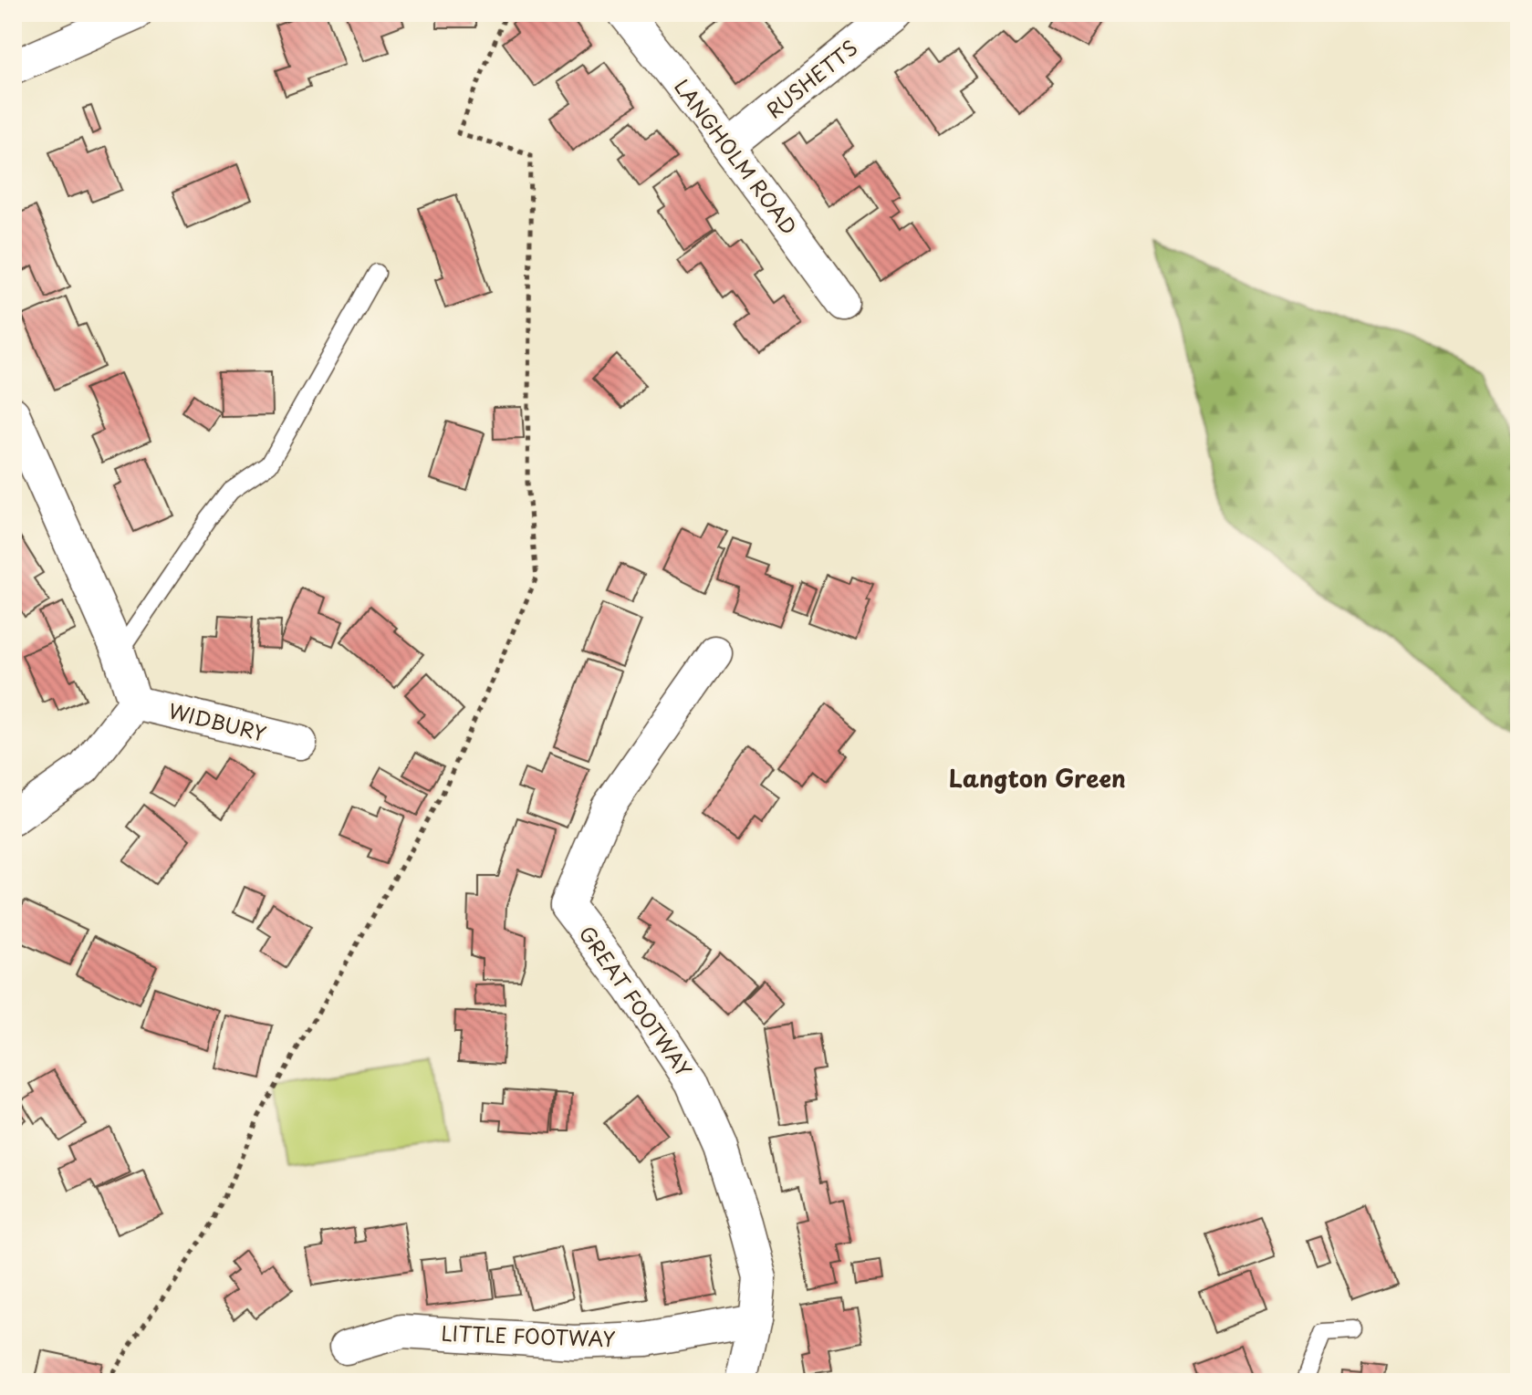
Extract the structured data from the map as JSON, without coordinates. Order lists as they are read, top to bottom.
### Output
{
  "streets": {
    "street": [
      "RUSHETTS",
      "LANGHOLM ROAD",
      "WIDBURY",
      "GREAT FOOTWAY",
      "LITTLE FOOTWAY"
    ]
  },
  "crossings": [
    ["RUSHETTS", "LANGHOLM ROAD"],
    ["GREAT FOOTWAY", "LITTLE FOOTWAY"]
  ],
  "districts": ["Langton Green"]
}
